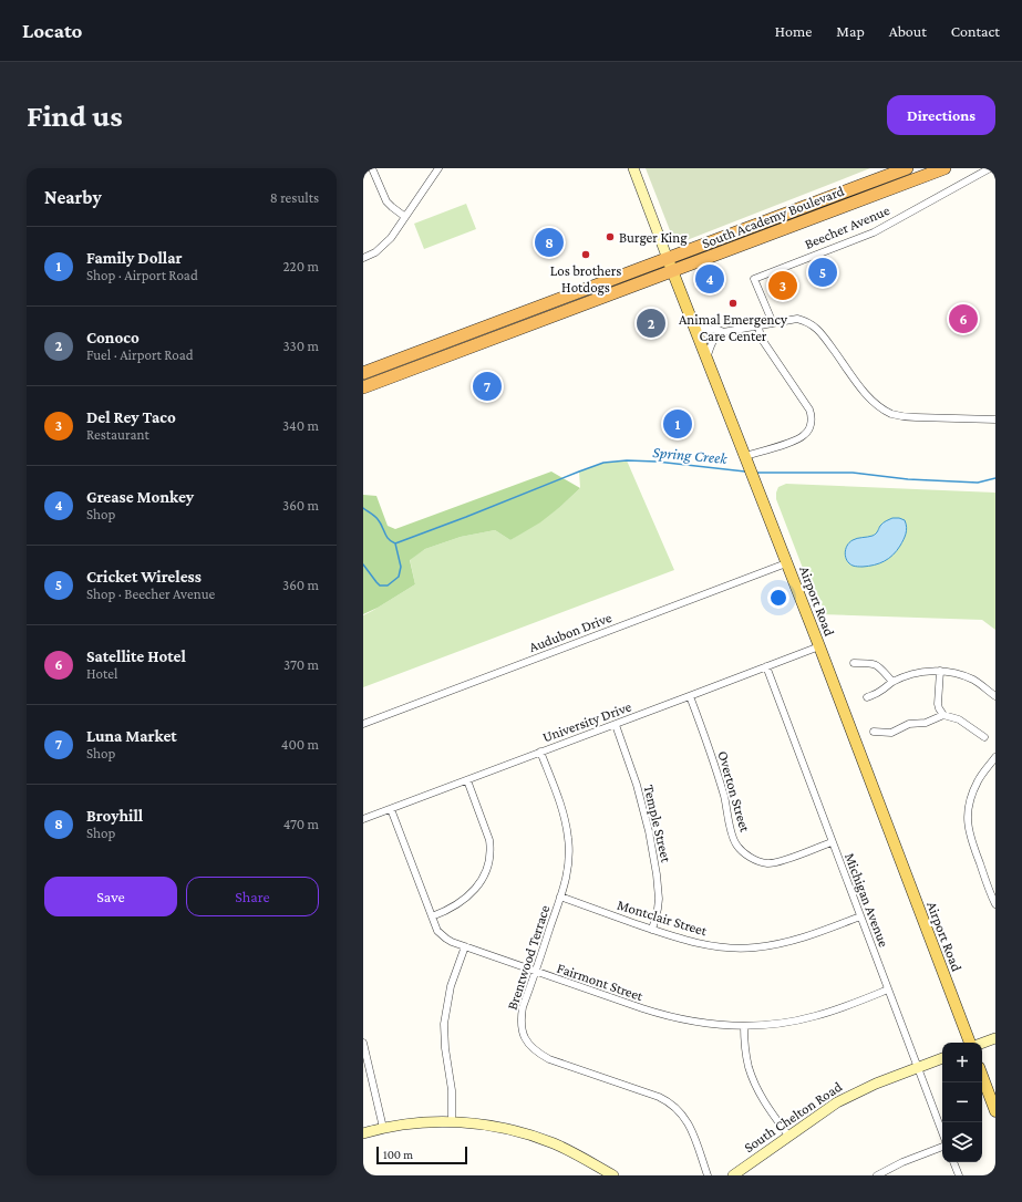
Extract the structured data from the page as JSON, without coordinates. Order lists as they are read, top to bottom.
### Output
{
  "streets": {
    "highway": ["South Academy Boulevard"],
    "main road": ["Airport Road", "South Chelton Road"],
    "street": [
      "Beecher Avenue",
      "Audubon Drive",
      "University Drive",
      "Overton Street",
      "Temple Street",
      "Michigan Avenue",
      "Montclair Street",
      "Brentwood Terrace",
      "Fairmont Street"
    ]
  },
  "crossings": [
    ["South Academy Boulevard", "Airport Road"],
    ["Airport Road", "Audubon Drive"],
    ["Airport Road", "University Drive"],
    ["University Drive", "Overton Street"],
    ["University Drive", "Temple Street"],
    ["University Drive", "Michigan Avenue"],
    ["University Drive", "Brentwood Terrace"],
    ["University Drive", "Fairmont Street"],
    ["Overton Street", "Michigan Avenue"],
    ["Temple Street", "Montclair Street"],
    ["Michigan Avenue", "Montclair Street"],
    ["Michigan Avenue", "Fairmont Street"],
    ["Michigan Avenue", "South Chelton Road"],
    ["Montclair Street", "Brentwood Terrace"],
    ["Brentwood Terrace", "Fairmont Street"]
  ],
  "water": ["Spring Creek"],
  "places": ["Burger King", "Los brothers Hotdogs", "Animal Emergency Care Center"],
  "scale_bar": "100 m",
  "page": {
    "header": "Locato",
    "nav": [
      "Home",
      "Map",
      "About",
      "Contact"
    ],
    "buttons": [
      "Directions",
      ["Save", "Share"]
    ],
    "title": "Find us",
    "heading": ["Nearby", "8 results"],
    "list": [
      {
        "mark": "1",
        "name": "Family Dollar",
        "note": "Shop · Airport Road",
        "value": "220 m"
      },
      {
        "mark": "2",
        "name": "Conoco",
        "note": "Fuel · Airport Road",
        "value": "330 m"
      },
      {
        "mark": "3",
        "name": "Del Rey Taco",
        "note": "Restaurant",
        "value": "340 m"
      },
      {
        "mark": "4",
        "name": "Grease Monkey",
        "note": "Shop",
        "value": "360 m"
      },
      {
        "mark": "5",
        "name": "Cricket Wireless",
        "note": "Shop · Beecher Avenue",
        "value": "360 m"
      },
      {
        "mark": "6",
        "name": "Satellite Hotel",
        "note": "Hotel",
        "value": "370 m"
      },
      {
        "mark": "7",
        "name": "Luna Market",
        "note": "Shop",
        "value": "400 m"
      },
      {
        "mark": "8",
        "name": "Broyhill",
        "note": "Shop",
        "value": "470 m"
      }
    ],
    "pins": [
      "8",
      "5",
      "4",
      "3",
      "6",
      "2",
      "7",
      "1"
    ],
    "map_buttons": ["+", "−"],
    "scale": "100 m"
  }
}
